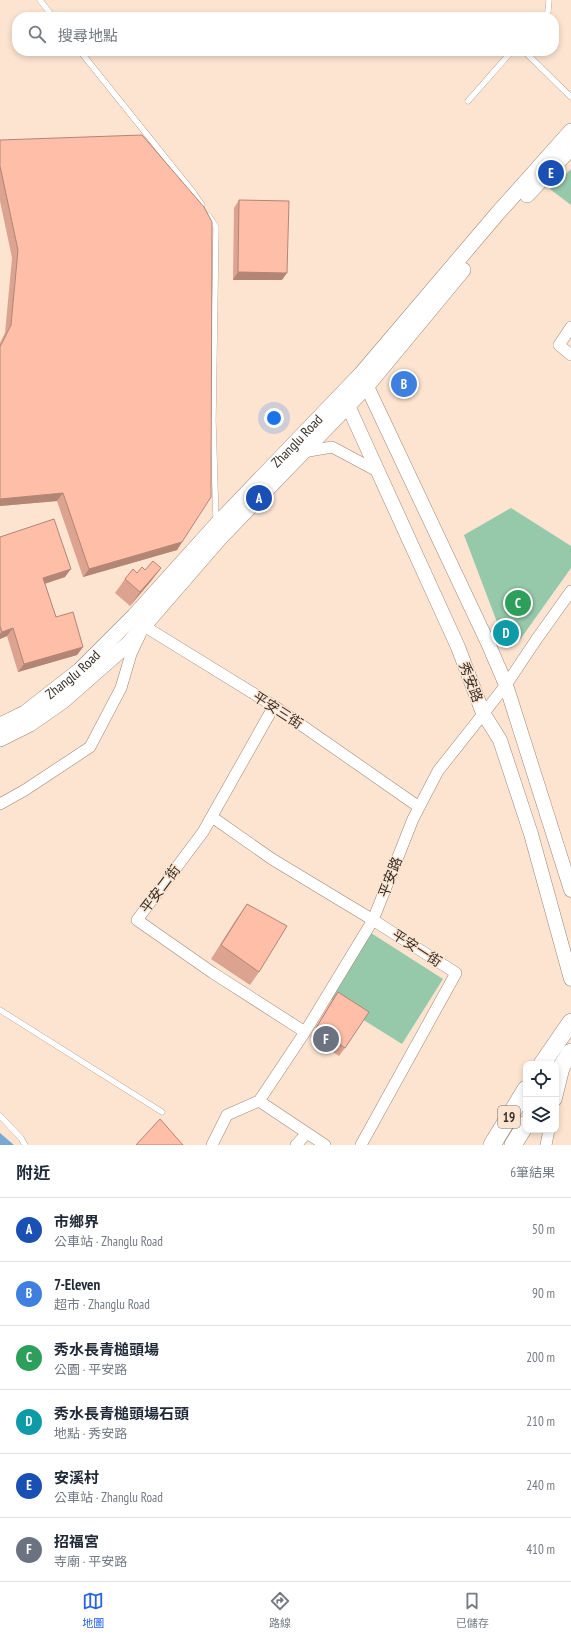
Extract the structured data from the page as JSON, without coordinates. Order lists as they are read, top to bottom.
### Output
{
  "streets": {
    "main road": ["Zhanglu Road", "19"],
    "street": [
      "秀安路",
      "平安三街",
      "平安路",
      "平安二街",
      "平安一街"
    ]
  },
  "crossings": [
    ["Zhanglu Road", "秀安路"],
    ["Zhanglu Road", "平安三街"],
    ["秀安路", "平安路"],
    ["平安三街", "平安路"],
    ["平安三街", "平安二街"],
    ["平安路", "平安二街"],
    ["平安路", "平安一街"],
    ["平安二街", "平安一街"]
  ],
  "page": {
    "search": "搜尋地點",
    "pins": [
      "E",
      "B",
      "A",
      "C",
      "D",
      "F"
    ],
    "heading": ["附近", "6筆結果"],
    "list": [
      {
        "mark": "A",
        "name": "市鄉界",
        "note": "公車站 · Zhanglu Road",
        "value": "50 m"
      },
      {
        "mark": "B",
        "name": "7-Eleven",
        "note": "超市 · Zhanglu Road",
        "value": "90 m"
      },
      {
        "mark": "C",
        "name": "秀水長青槌頭場",
        "note": "公園 · 平安路",
        "value": "200 m"
      },
      {
        "mark": "D",
        "name": "秀水長青槌頭場石頭",
        "note": "地點 · 秀安路",
        "value": "210 m"
      },
      {
        "mark": "E",
        "name": "安溪村",
        "note": "公車站 · Zhanglu Road",
        "value": "240 m"
      },
      {
        "mark": "F",
        "name": "招福宮",
        "note": "寺廟 · 平安路",
        "value": "410 m"
      }
    ],
    "nav": ["地圖", "路線", "已儲存"]
  }
}
